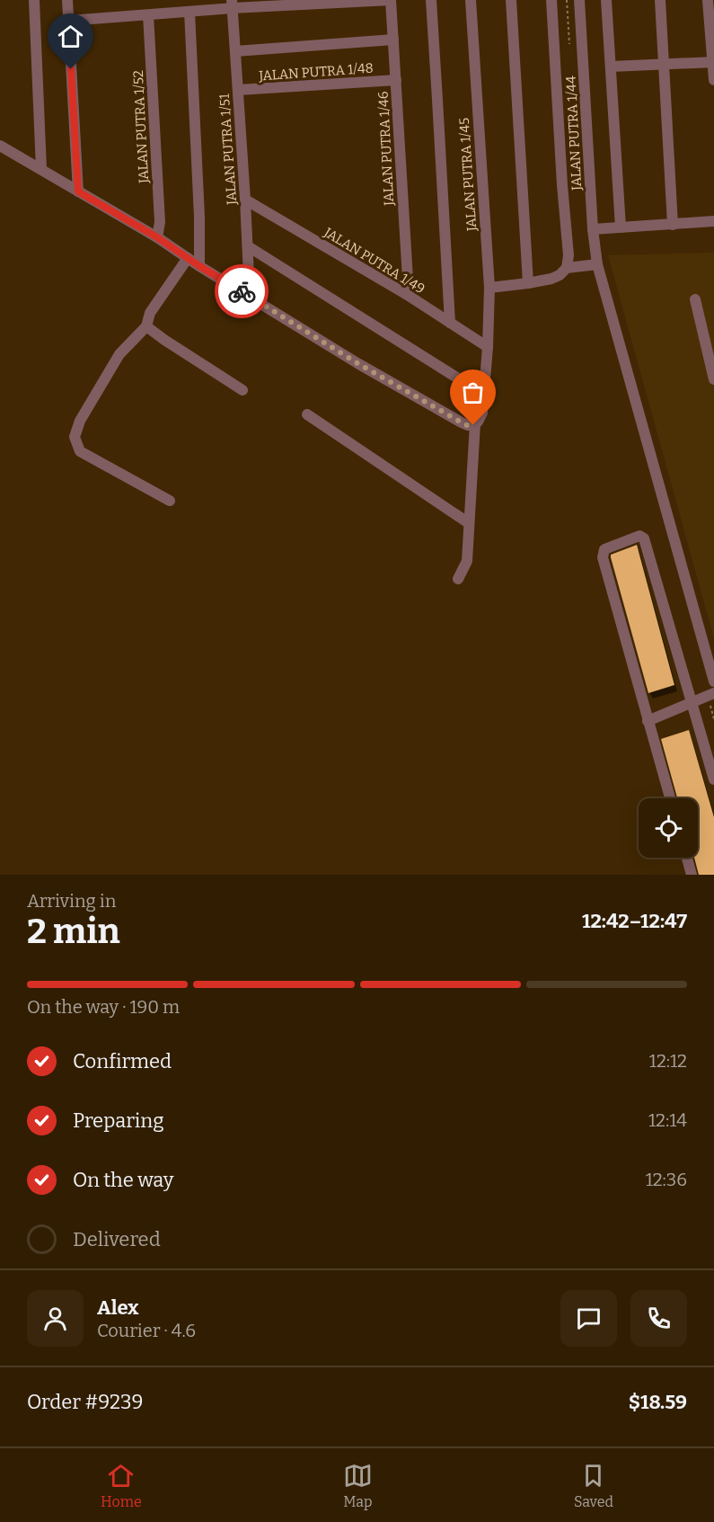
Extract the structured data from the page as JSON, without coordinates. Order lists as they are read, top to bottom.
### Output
{
  "streets": {
    "street": [
      "JALAN PUTRA 1/48",
      "JALAN PUTRA 1/52",
      "JALAN PUTRA 1/44",
      "JALAN PUTRA 1/46",
      "JALAN PUTRA 1/51",
      "JALAN PUTRA 1/45",
      "JALAN PUTRA 1/49"
    ]
  },
  "crossings": [
    ["JALAN PUTRA 1/48", "JALAN PUTRA 1/46"],
    ["JALAN PUTRA 1/48", "JALAN PUTRA 1/51"],
    ["JALAN PUTRA 1/46", "JALAN PUTRA 1/49"],
    ["JALAN PUTRA 1/51", "JALAN PUTRA 1/49"],
    ["JALAN PUTRA 1/45", "JALAN PUTRA 1/49"]
  ],
  "page": {
    "heading": ["2 min", "Arriving in", "12:42–12:47"],
    "panel": [
      "Alex",
      "Courier · 4.6",
      "Order #9239",
      "$18.59"
    ],
    "bar": "On the way · 190 m",
    "list": [
      ["Confirmed", "12:12"],
      ["Preparing", "12:14"],
      ["On the way", "12:36"],
      "Delivered"
    ],
    "tabs": ["Home", "Map", "Saved"]
  }
}
